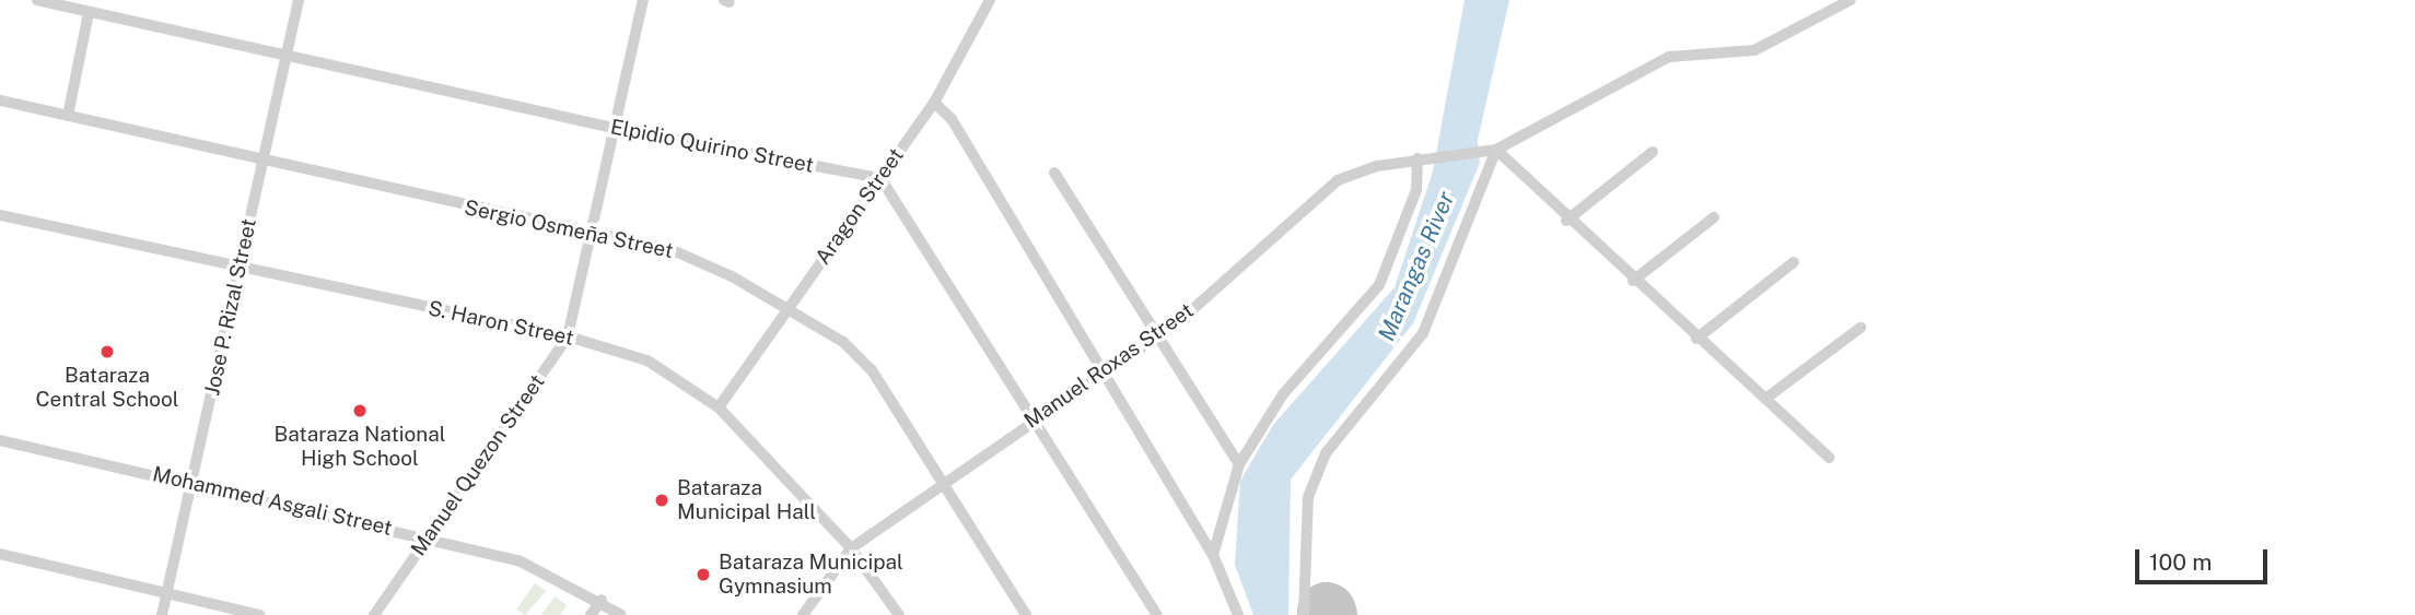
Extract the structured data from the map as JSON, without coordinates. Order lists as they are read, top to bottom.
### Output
{
  "streets": {
    "street": [
      "Elpidio Quirino Street",
      "Aragon Street",
      "Sergio Osmeña Street",
      "Jose P. Rizal Street",
      "S. Haron Street",
      "Manuel Roxas Street",
      "Manuel Quezon Street",
      "Mohammed Asgali Street"
    ]
  },
  "crossings": [
    ["Elpidio Quirino Street", "Aragon Street"],
    ["Elpidio Quirino Street", "Jose P. Rizal Street"],
    ["Elpidio Quirino Street", "Manuel Quezon Street"],
    ["Aragon Street", "Sergio Osmeña Street"],
    ["Aragon Street", "S. Haron Street"],
    ["Sergio Osmeña Street", "Jose P. Rizal Street"],
    ["Sergio Osmeña Street", "Manuel Roxas Street"],
    ["Sergio Osmeña Street", "Manuel Quezon Street"],
    ["Jose P. Rizal Street", "S. Haron Street"],
    ["Jose P. Rizal Street", "Mohammed Asgali Street"],
    ["S. Haron Street", "Manuel Roxas Street"],
    ["S. Haron Street", "Manuel Quezon Street"],
    ["Manuel Quezon Street", "Mohammed Asgali Street"]
  ],
  "water": ["Marangas River"],
  "places": [
    "Bataraza Central School",
    "Bataraza National High School",
    "Bataraza Municipal Hall",
    "Bataraza Municipal Gymnasium"
  ],
  "scale_bar": "100 m"
}
